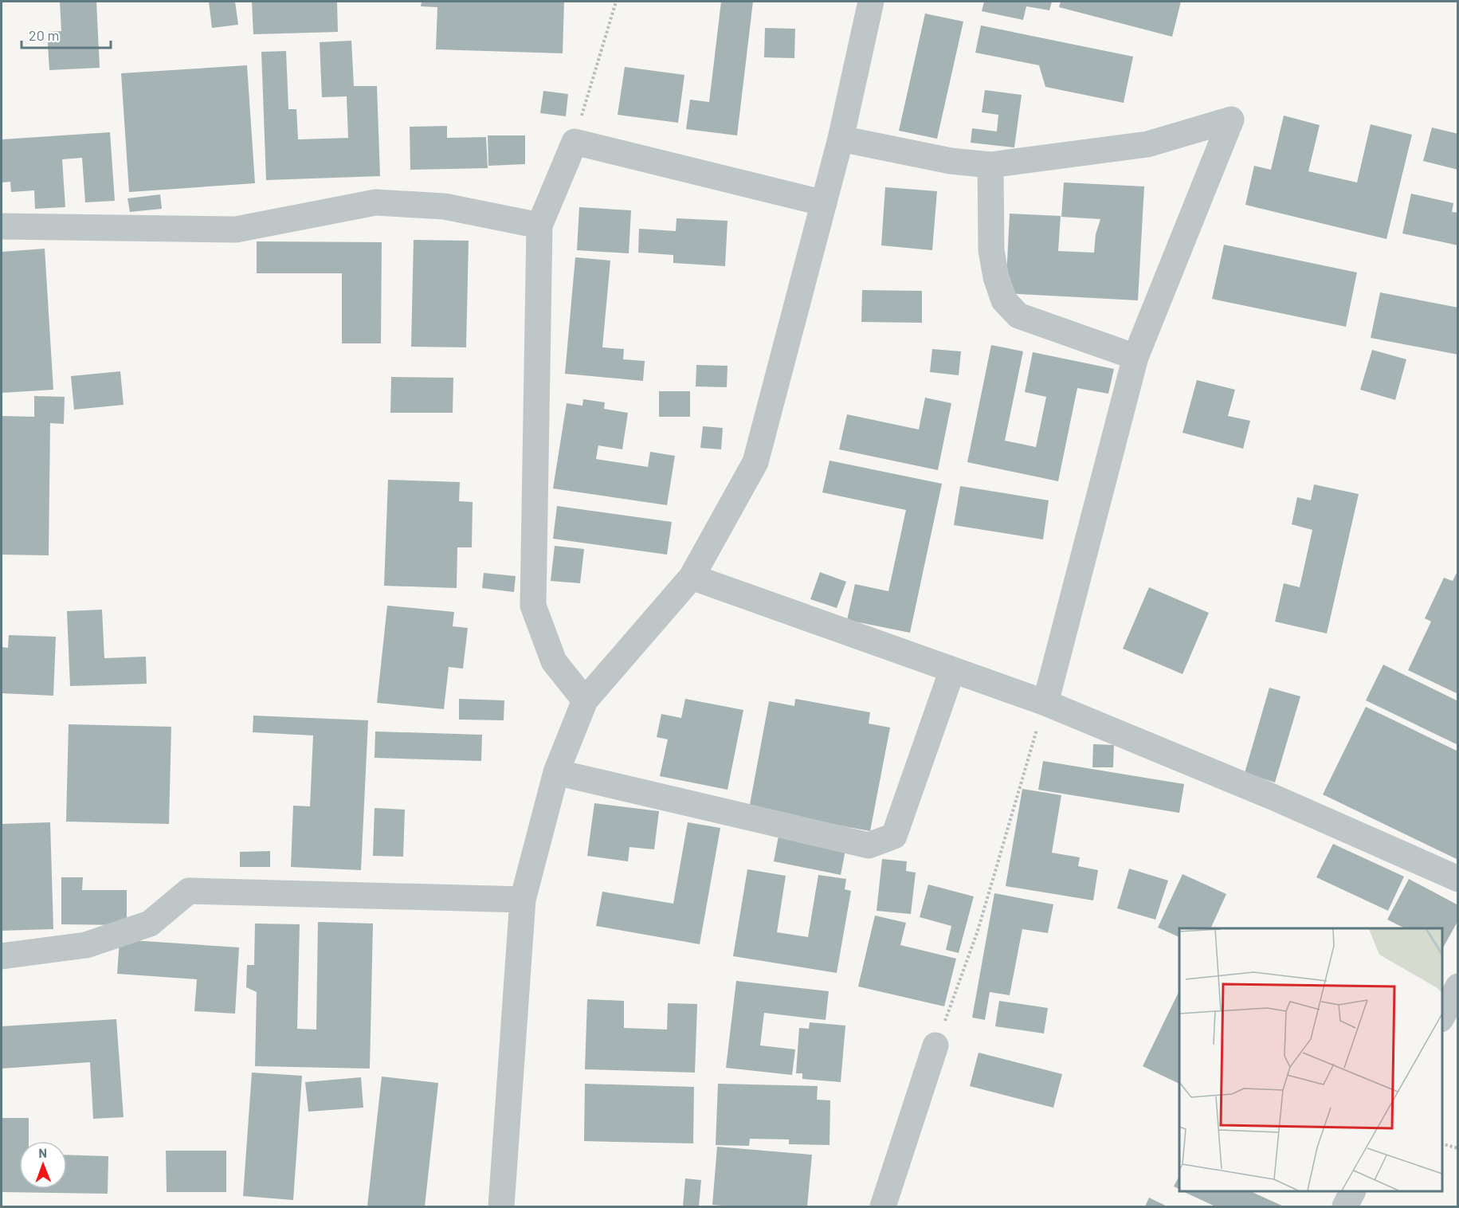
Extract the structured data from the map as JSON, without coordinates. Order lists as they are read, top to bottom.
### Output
{
  "scale_bar": "20 m",
  "north": "top"
}
